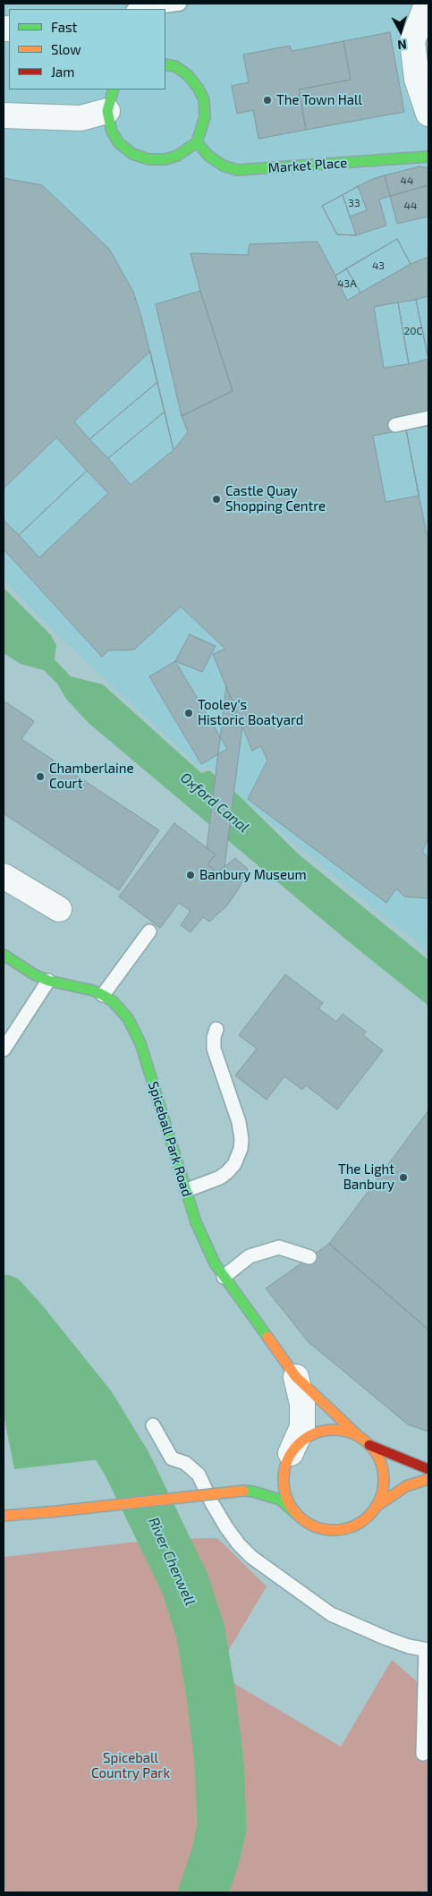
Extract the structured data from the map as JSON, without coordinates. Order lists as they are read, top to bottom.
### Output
{
  "streets": {
    "street": ["Market Place", "Spiceball Park Road"]
  },
  "water": ["Oxford Canal", "River Cherwell"],
  "parks": ["Spiceball Country Park"],
  "places": [
    "The Town Hall",
    "Castle Quay Shopping Centre",
    "Tooley's Historic Boatyard",
    "Chamberlaine Court",
    "Banbury Museum",
    "The Light Banbury"
  ],
  "house_numbers": [
    "44",
    "33",
    "44",
    "43",
    "43A",
    "20C"
  ],
  "legend": ["Fast", "Slow", "Jam"],
  "north": "bottom"
}
